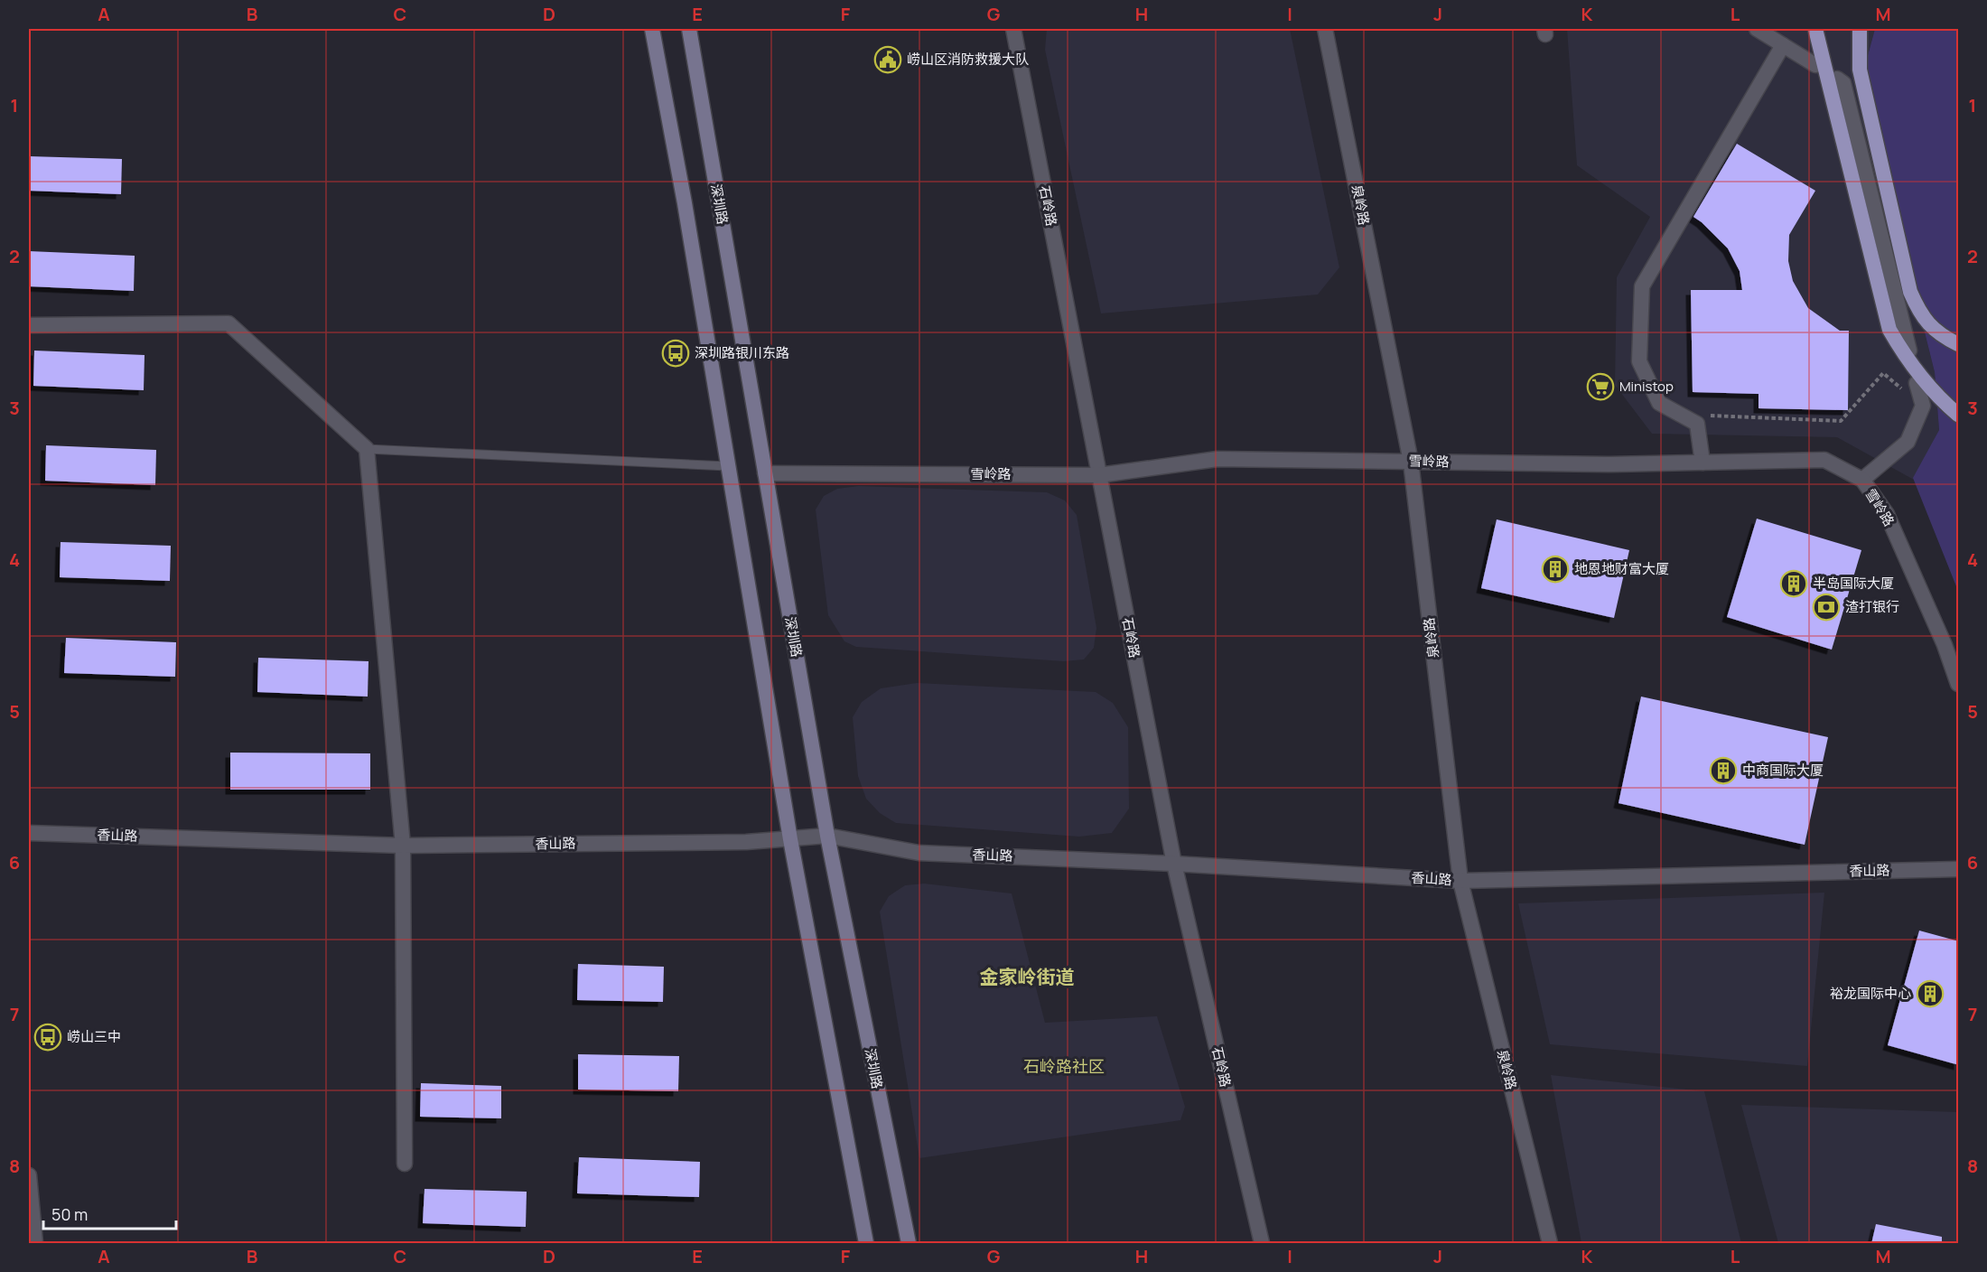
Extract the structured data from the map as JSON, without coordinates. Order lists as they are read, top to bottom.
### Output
{
  "streets": {
    "main road": ["深圳路"],
    "street": [
      "泉岭路",
      "石岭路",
      "雪岭路",
      "香山路"
    ]
  },
  "crossings": [
    ["深圳路", "雪岭路"],
    ["深圳路", "香山路"],
    ["泉岭路", "雪岭路"],
    ["泉岭路", "香山路"],
    ["石岭路", "雪岭路"],
    ["石岭路", "香山路"]
  ],
  "districts": ["金家岭街道", "石岭路社区"],
  "places": {
    "public building": ["崂山区消防救援大队"],
    "bus stop": ["深圳路银川东路", "崂山三中"],
    "supermarket": ["Ministop"],
    "building": [
      "地恩地财富大厦",
      "半岛国际大厦",
      "中商国际大厦",
      "裕龙国际中心"
    ],
    "bank": ["渣打银行"]
  },
  "scale_bar": "50 m",
  "grid": {
    "columns": [
      "A",
      "B",
      "C",
      "D",
      "E",
      "F",
      "G",
      "H",
      "I",
      "J",
      "K",
      "L",
      "M"
    ],
    "rows": [
      "1",
      "2",
      "3",
      "4",
      "5",
      "6",
      "7",
      "8"
    ]
  }
}
